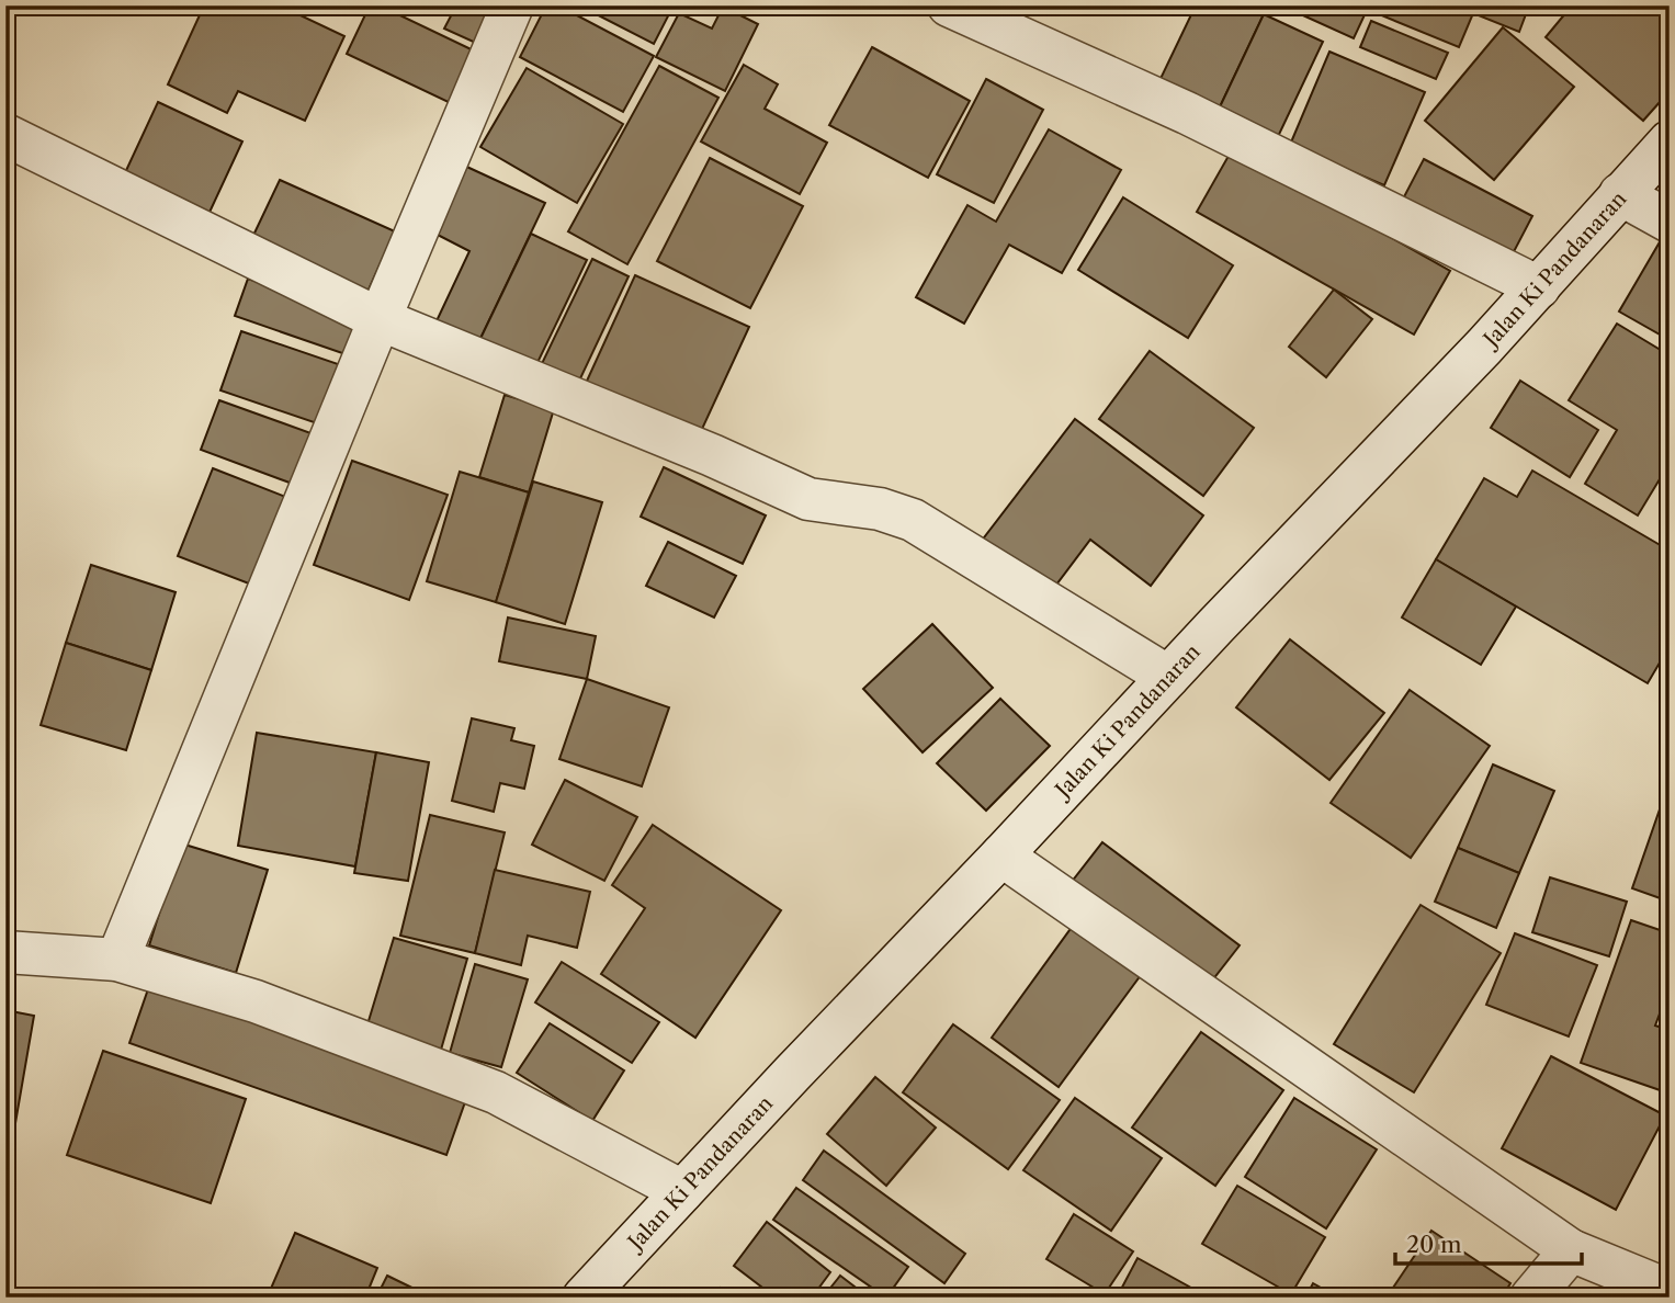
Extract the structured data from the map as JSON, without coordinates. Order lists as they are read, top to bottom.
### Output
{
  "streets": {
    "street": ["Jalan Ki Pandanaran"]
  },
  "scale_bar": "20 m"
}
